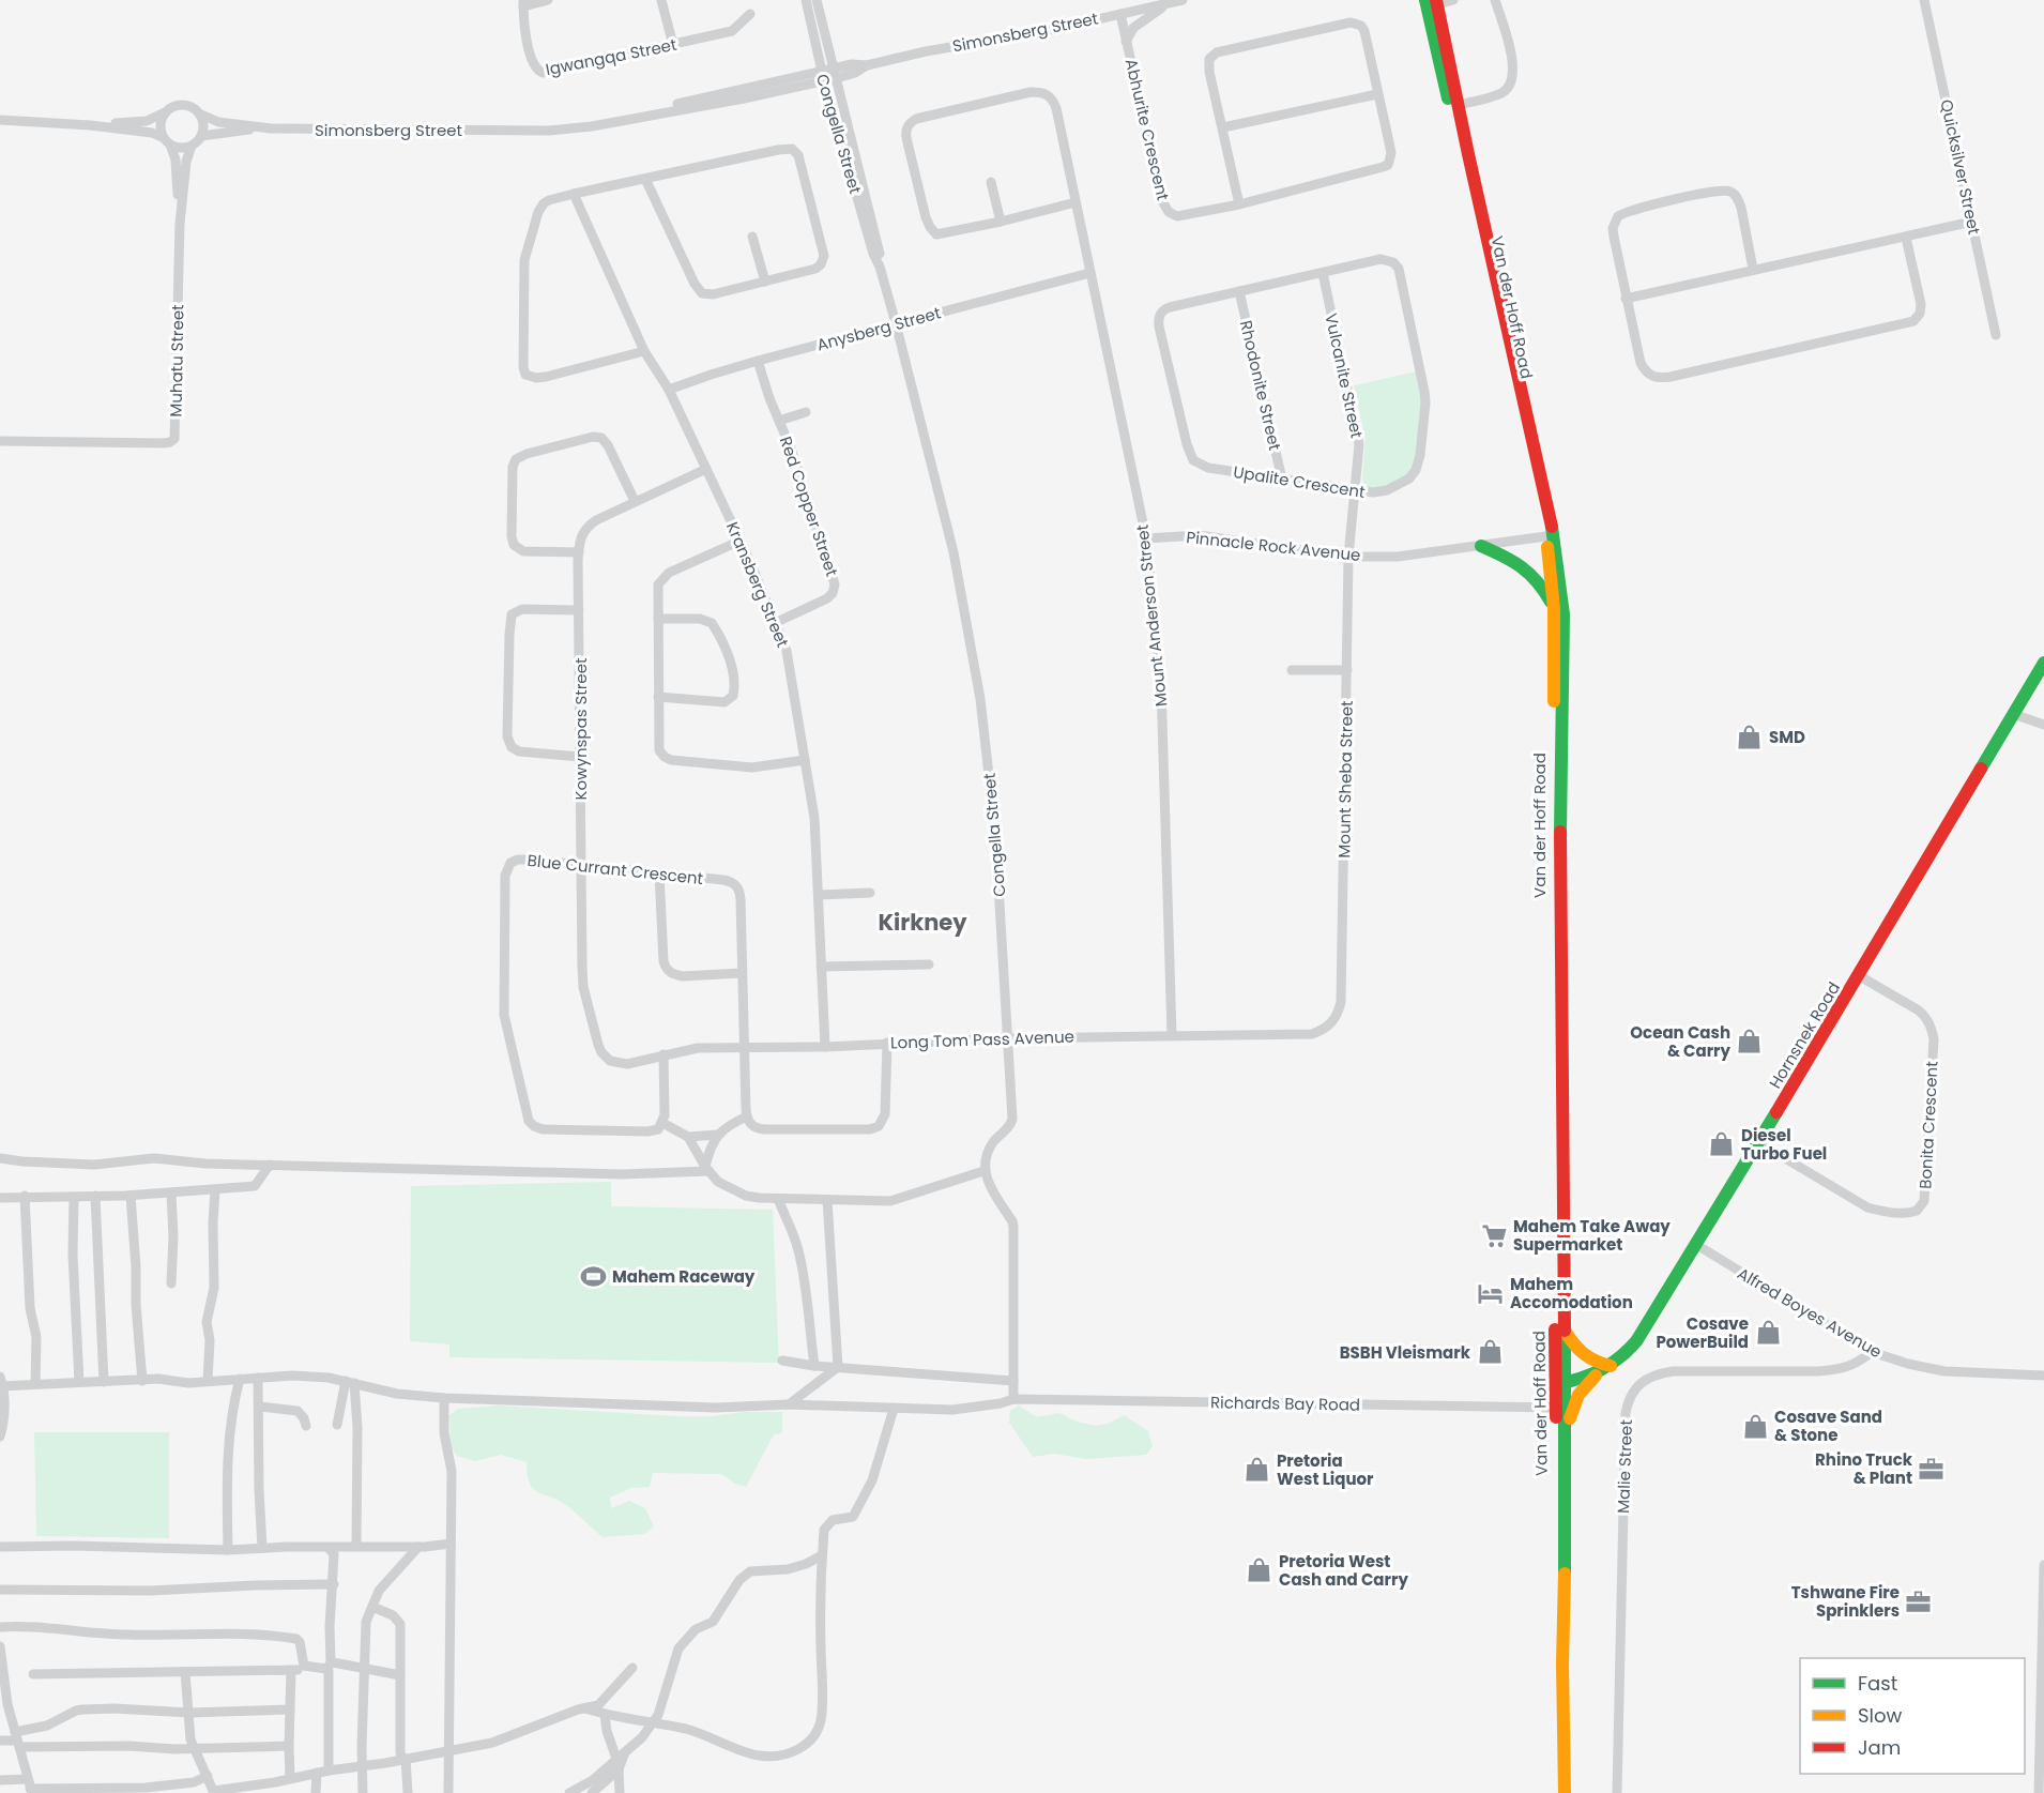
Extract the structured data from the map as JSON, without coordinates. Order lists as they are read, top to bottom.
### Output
{
  "streets": {
    "main road": ["Van der Hoff Road", "Hornsnek Road"],
    "street": [
      "Simonsberg Street",
      "Igwangqa Street",
      "Abhurite Crescent",
      "Congella Street",
      "Quicksilver Street",
      "Anysberg Street",
      "Muhatu Street",
      "Vulcanite Street",
      "Rhodonite Street",
      "Upalite Crescent",
      "Red Copper Street",
      "Pinnacle Rock Avenue",
      "Kransberg Street",
      "Mount Anderson Street",
      "Kowynspas Street",
      "Mount Sheba Street",
      "Blue Currant Crescent",
      "Long Tom Pass Avenue",
      "Bonita Crescent",
      "Alfred Boyes Avenue",
      "Richards Bay Road",
      "Malie Street"
    ]
  },
  "crossings": [
    ["Simonsberg Street", "Abhurite Crescent"],
    ["Simonsberg Street", "Congella Street"],
    ["Congella Street", "Anysberg Street"],
    ["Congella Street", "Long Tom Pass Avenue"],
    ["Van der Hoff Road", "Pinnacle Rock Avenue"],
    ["Van der Hoff Road", "Hornsnek Road"],
    ["Van der Hoff Road", "Richards Bay Road"],
    ["Anysberg Street", "Red Copper Street"],
    ["Anysberg Street", "Kransberg Street"],
    ["Anysberg Street", "Mount Anderson Street"],
    ["Vulcanite Street", "Upalite Crescent"],
    ["Vulcanite Street", "Pinnacle Rock Avenue"],
    ["Vulcanite Street", "Mount Sheba Street"],
    ["Rhodonite Street", "Upalite Crescent"],
    ["Red Copper Street", "Kransberg Street"],
    ["Pinnacle Rock Avenue", "Mount Anderson Street"],
    ["Pinnacle Rock Avenue", "Mount Sheba Street"],
    ["Kransberg Street", "Kowynspas Street"],
    ["Kransberg Street", "Long Tom Pass Avenue"],
    ["Mount Anderson Street", "Long Tom Pass Avenue"],
    ["Kowynspas Street", "Blue Currant Crescent"],
    ["Kowynspas Street", "Long Tom Pass Avenue"],
    ["Mount Sheba Street", "Long Tom Pass Avenue"],
    ["Blue Currant Crescent", "Long Tom Pass Avenue"],
    ["Hornsnek Road", "Bonita Crescent"],
    ["Hornsnek Road", "Alfred Boyes Avenue"],
    ["Alfred Boyes Avenue", "Malie Street"]
  ],
  "districts": ["Kirkney"],
  "places": {
    "shop": [
      "SMD",
      "Ocean Cash & Carry",
      "Diesel Turbo Fuel",
      "Cosave PowerBuild",
      "BSBH Vleismark",
      "Cosave Sand & Stone",
      "Pretoria West Liquor",
      "Pretoria West Cash and Carry"
    ],
    "supermarket": ["Mahem Take Away Supermarket"],
    "sports": ["Mahem Raceway"],
    "hotel": ["Mahem Accomodation"],
    "office": ["Rhino Truck & Plant", "Tshwane Fire Sprinklers"]
  },
  "legend": ["Fast", "Slow", "Jam"]
}
